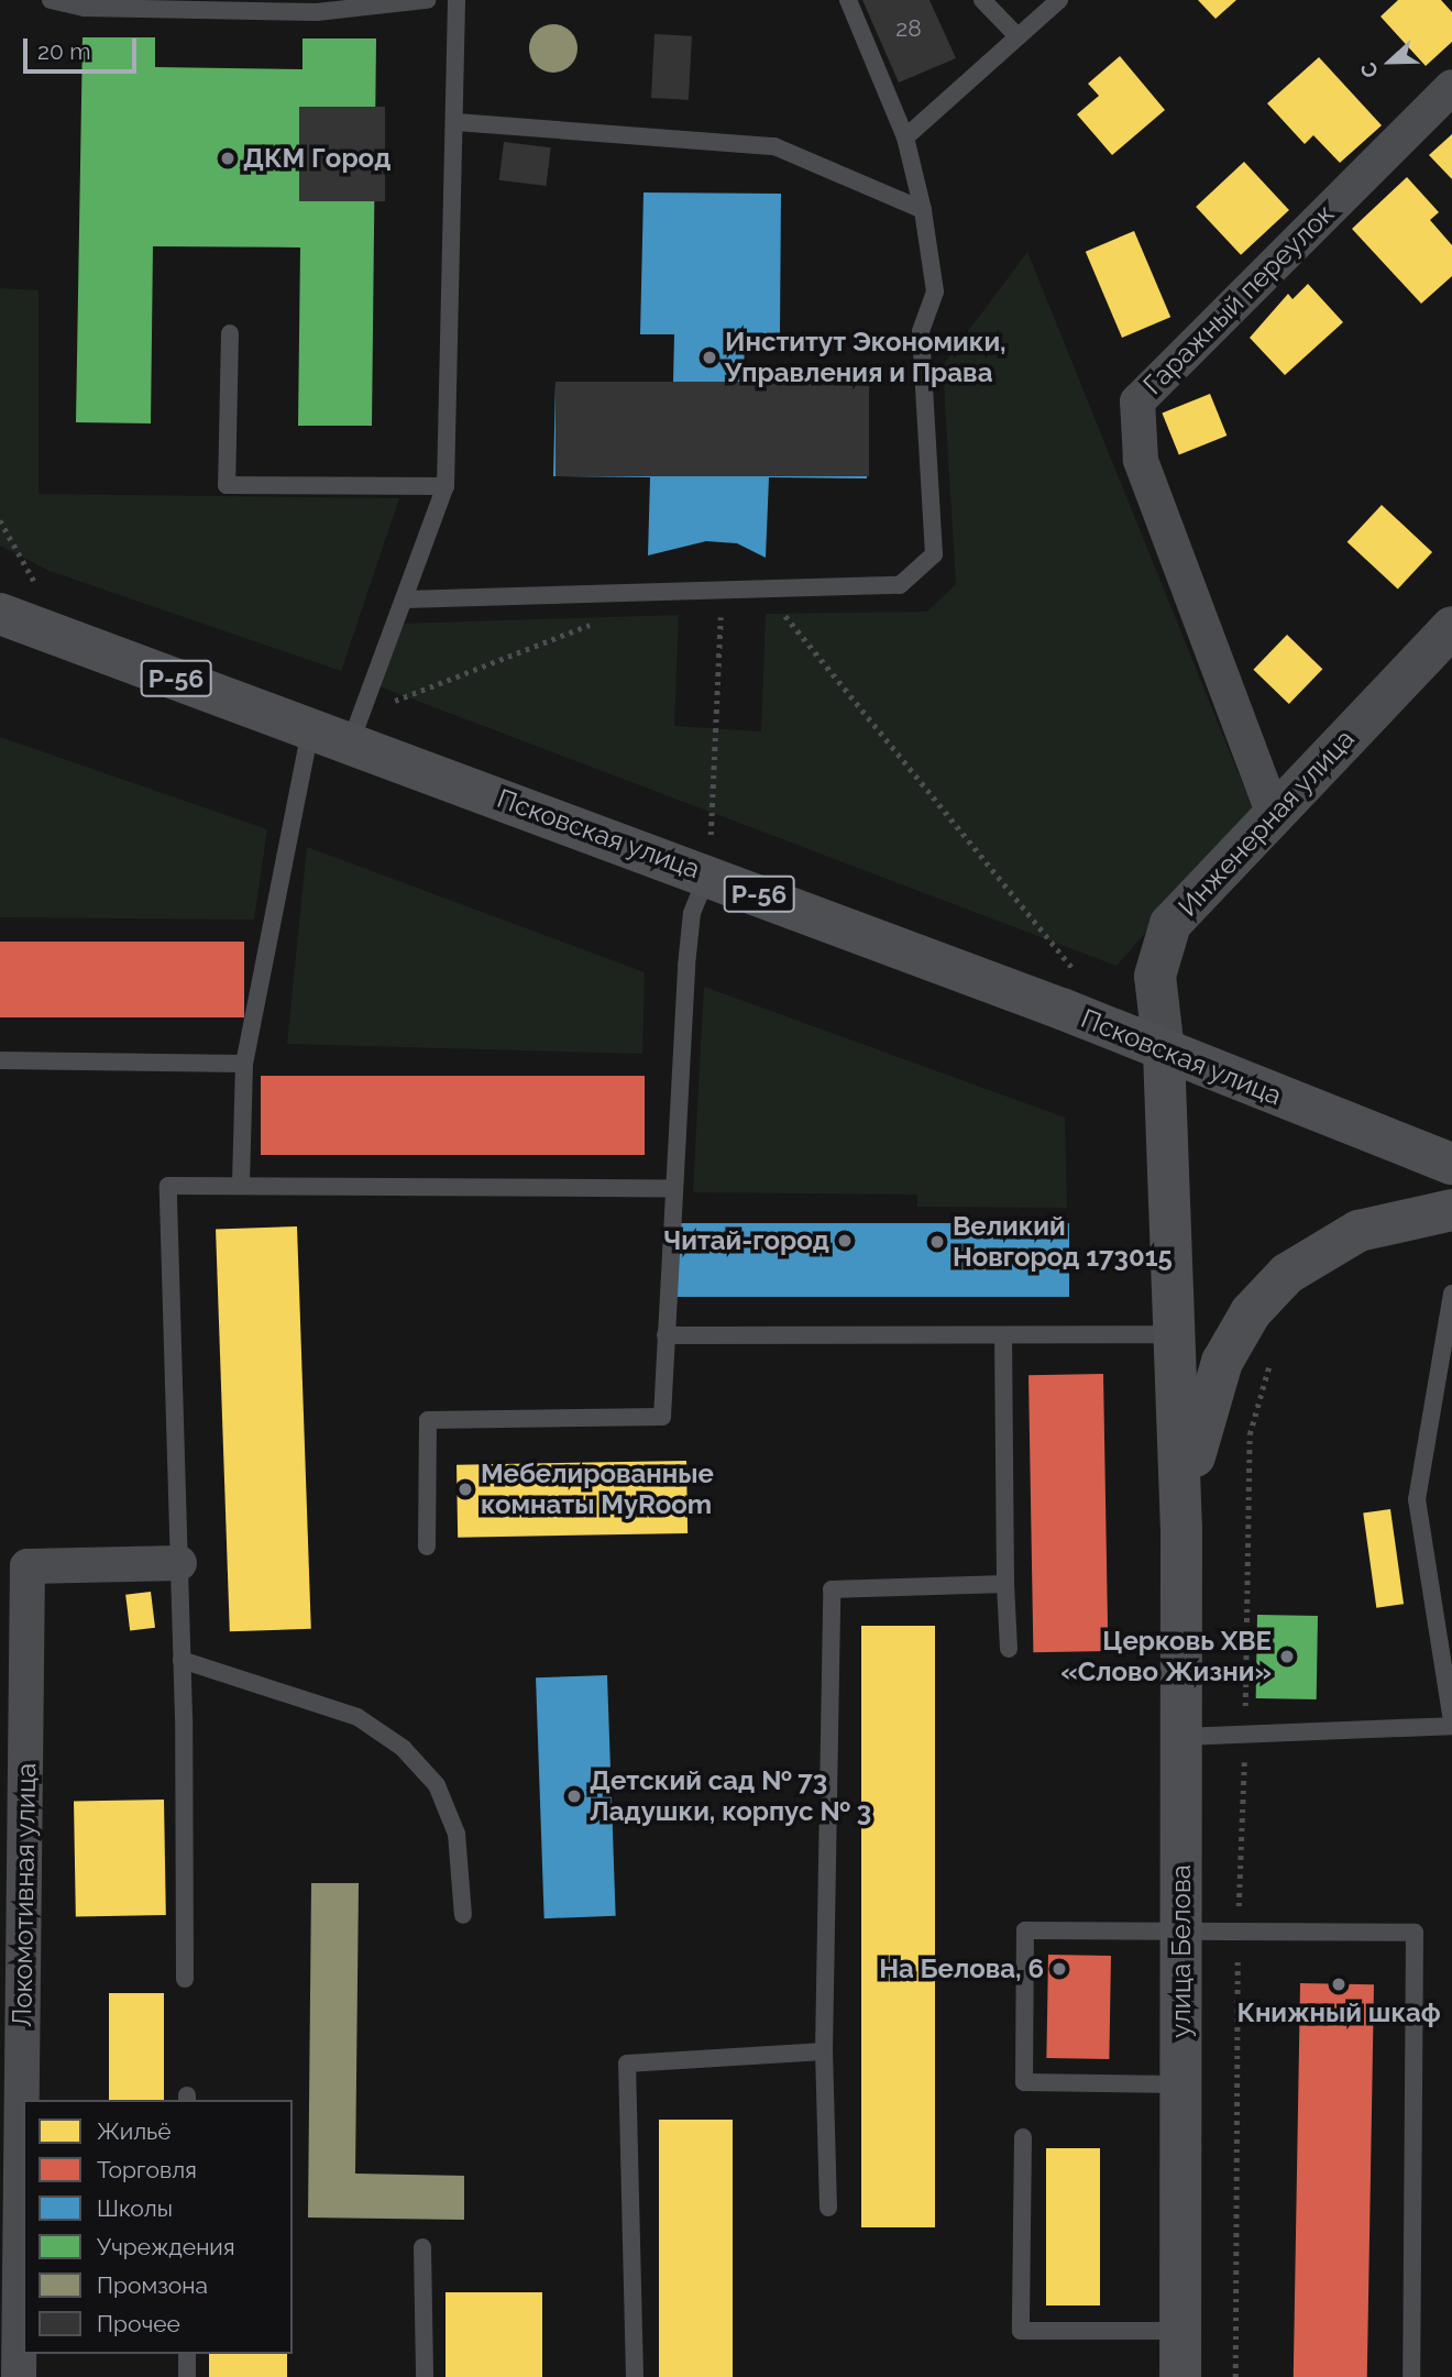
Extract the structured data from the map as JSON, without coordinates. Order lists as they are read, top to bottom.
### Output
{
  "streets": {
    "main road": ["Р-56", "Псковская улица", "улица Белова"],
    "street": ["Гаражный переулок", "Инженерная улица", "Локомотивная улица"]
  },
  "crossings": [
    ["Гаражный переулок", "Инженерная улица"],
    ["Инженерная улица", "Псковская улица"],
    ["Инженерная улица", "улица Белова"],
    ["Псковская улица", "улица Белова"]
  ],
  "places": [
    "ДКМ Город",
    "Институт Экономики, Управления и Права",
    "Читай-город",
    "Великий Новгород 173015",
    "Мебелированные комнаты MyRoom",
    "Церковь ХВЕ «Слово Жизни»",
    "Детский сад № 73 Ладушки, корпус № 3",
    "На Белова, 6",
    "Книжный шкаф"
  ],
  "house_numbers": ["28"],
  "legend": [
    "Жильё",
    "Торговля",
    "Школы",
    "Учреждения",
    "Промзона",
    "Прочее"
  ],
  "scale_bar": "20 m",
  "north": "left"
}
